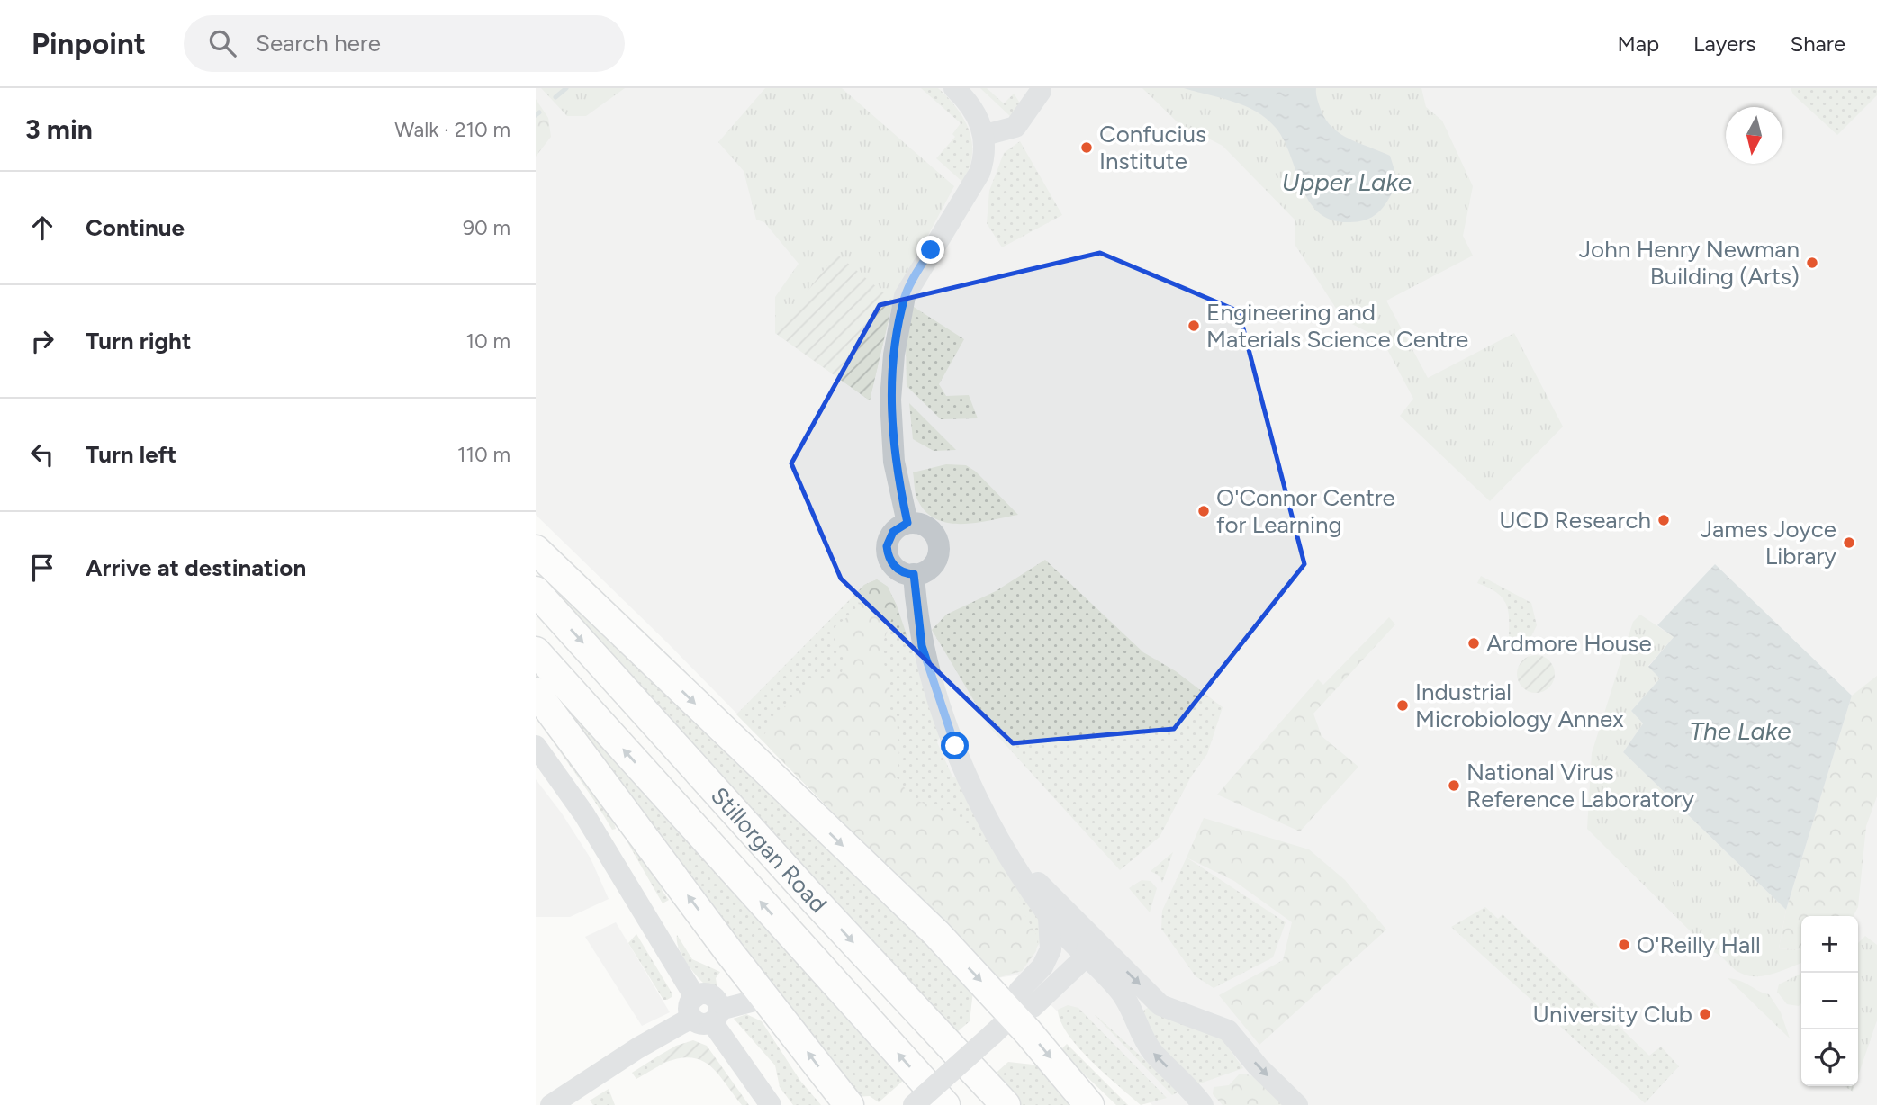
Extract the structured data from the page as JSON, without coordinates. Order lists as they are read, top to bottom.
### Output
{
  "streets": {
    "main road": ["Stillorgan Road"]
  },
  "water": ["Upper Lake", "The Lake"],
  "places": [
    "Confucius Institute",
    "John Henry Newman Building (Arts)",
    "Engineering and Materials Science Centre",
    "O'Connor Centre for Learning",
    "UCD Research",
    "James Joyce Library",
    "Ardmore House",
    "Industrial Microbiology Annex",
    "National Virus Reference Laboratory",
    "O'Reilly Hall",
    "University Club"
  ],
  "north": "bottom",
  "page": {
    "header": "Pinpoint",
    "search": "Search here",
    "nav": ["Map", "Layers", "Share"],
    "heading": ["3 min", "Walk · 210 m"],
    "list": [
      ["Continue", "90 m"],
      ["Turn right", "10 m"],
      ["Turn left", "110 m"],
      "Arrive at destination"
    ],
    "map_buttons": ["+", "−"]
  }
}
